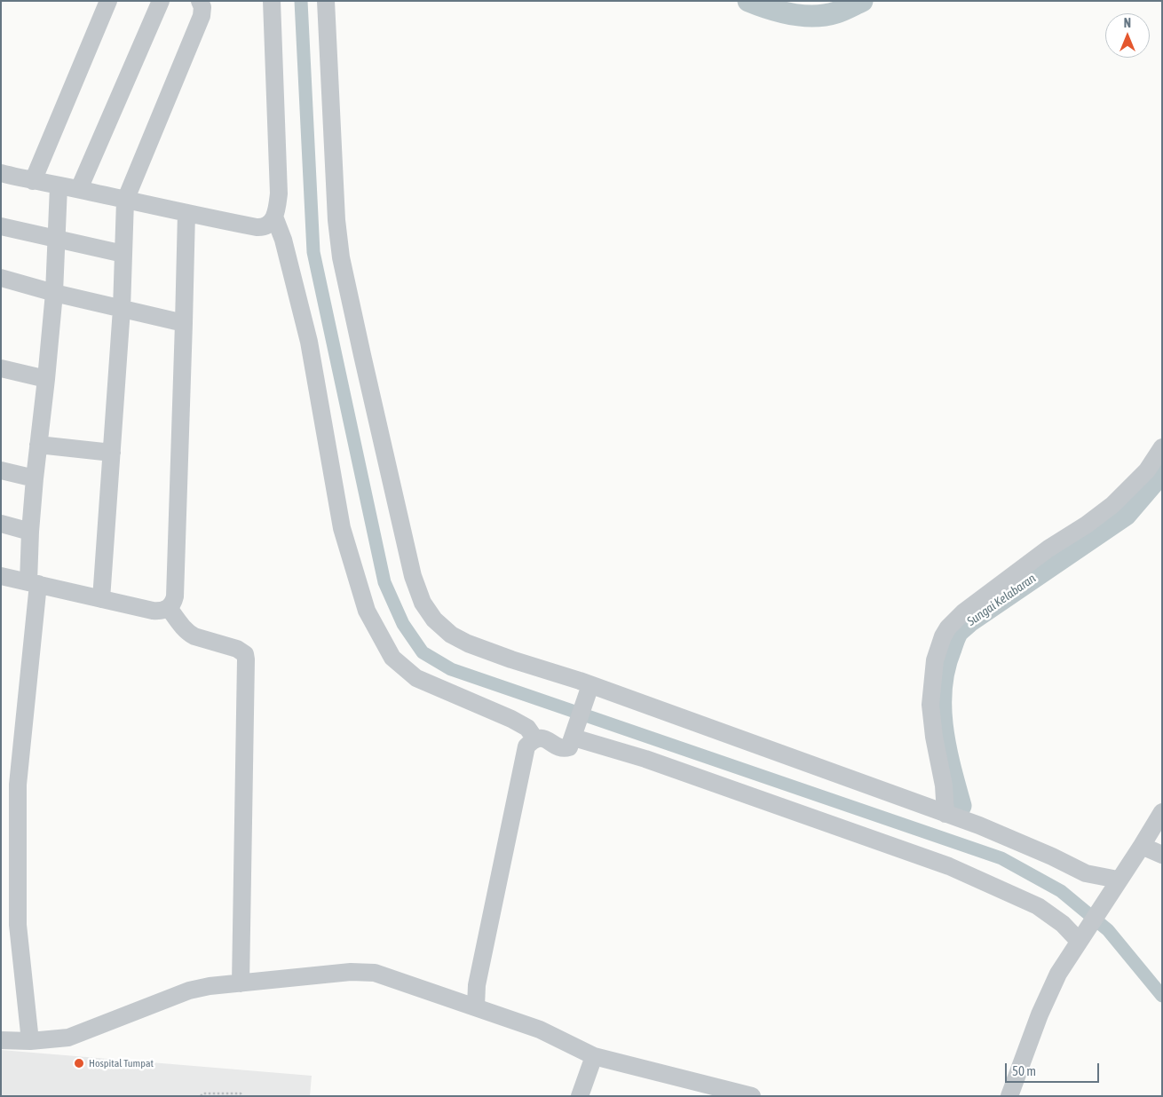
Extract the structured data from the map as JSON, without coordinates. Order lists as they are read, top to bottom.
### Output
{
  "water": ["Sungai Kelabaran"],
  "places": ["Hospital Tumpat"],
  "scale_bar": "50 m",
  "north": "top"
}
